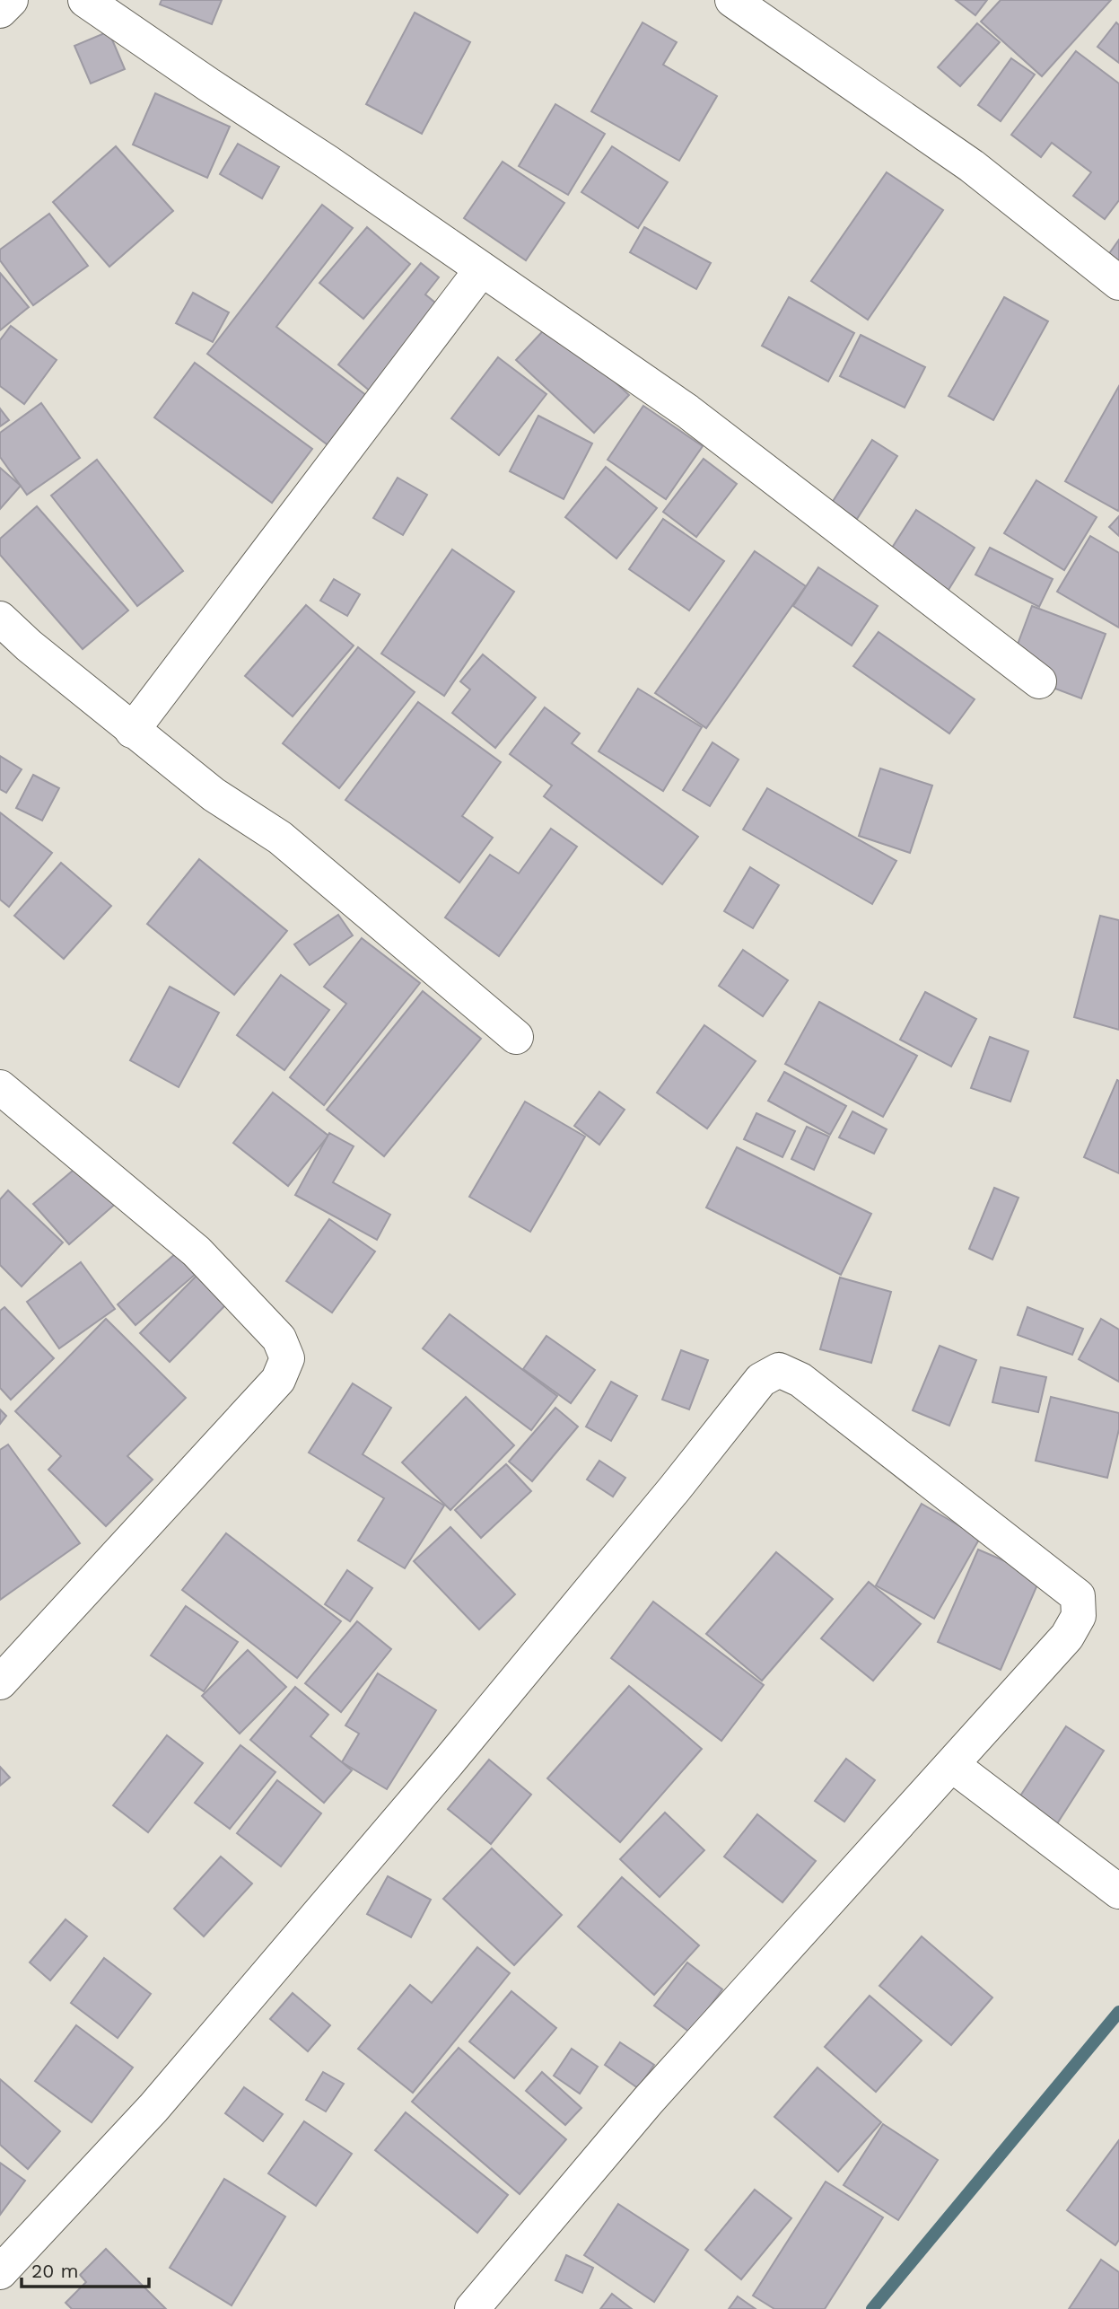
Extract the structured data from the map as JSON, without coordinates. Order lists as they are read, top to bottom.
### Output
{
  "scale_bar": "20 m"
}
